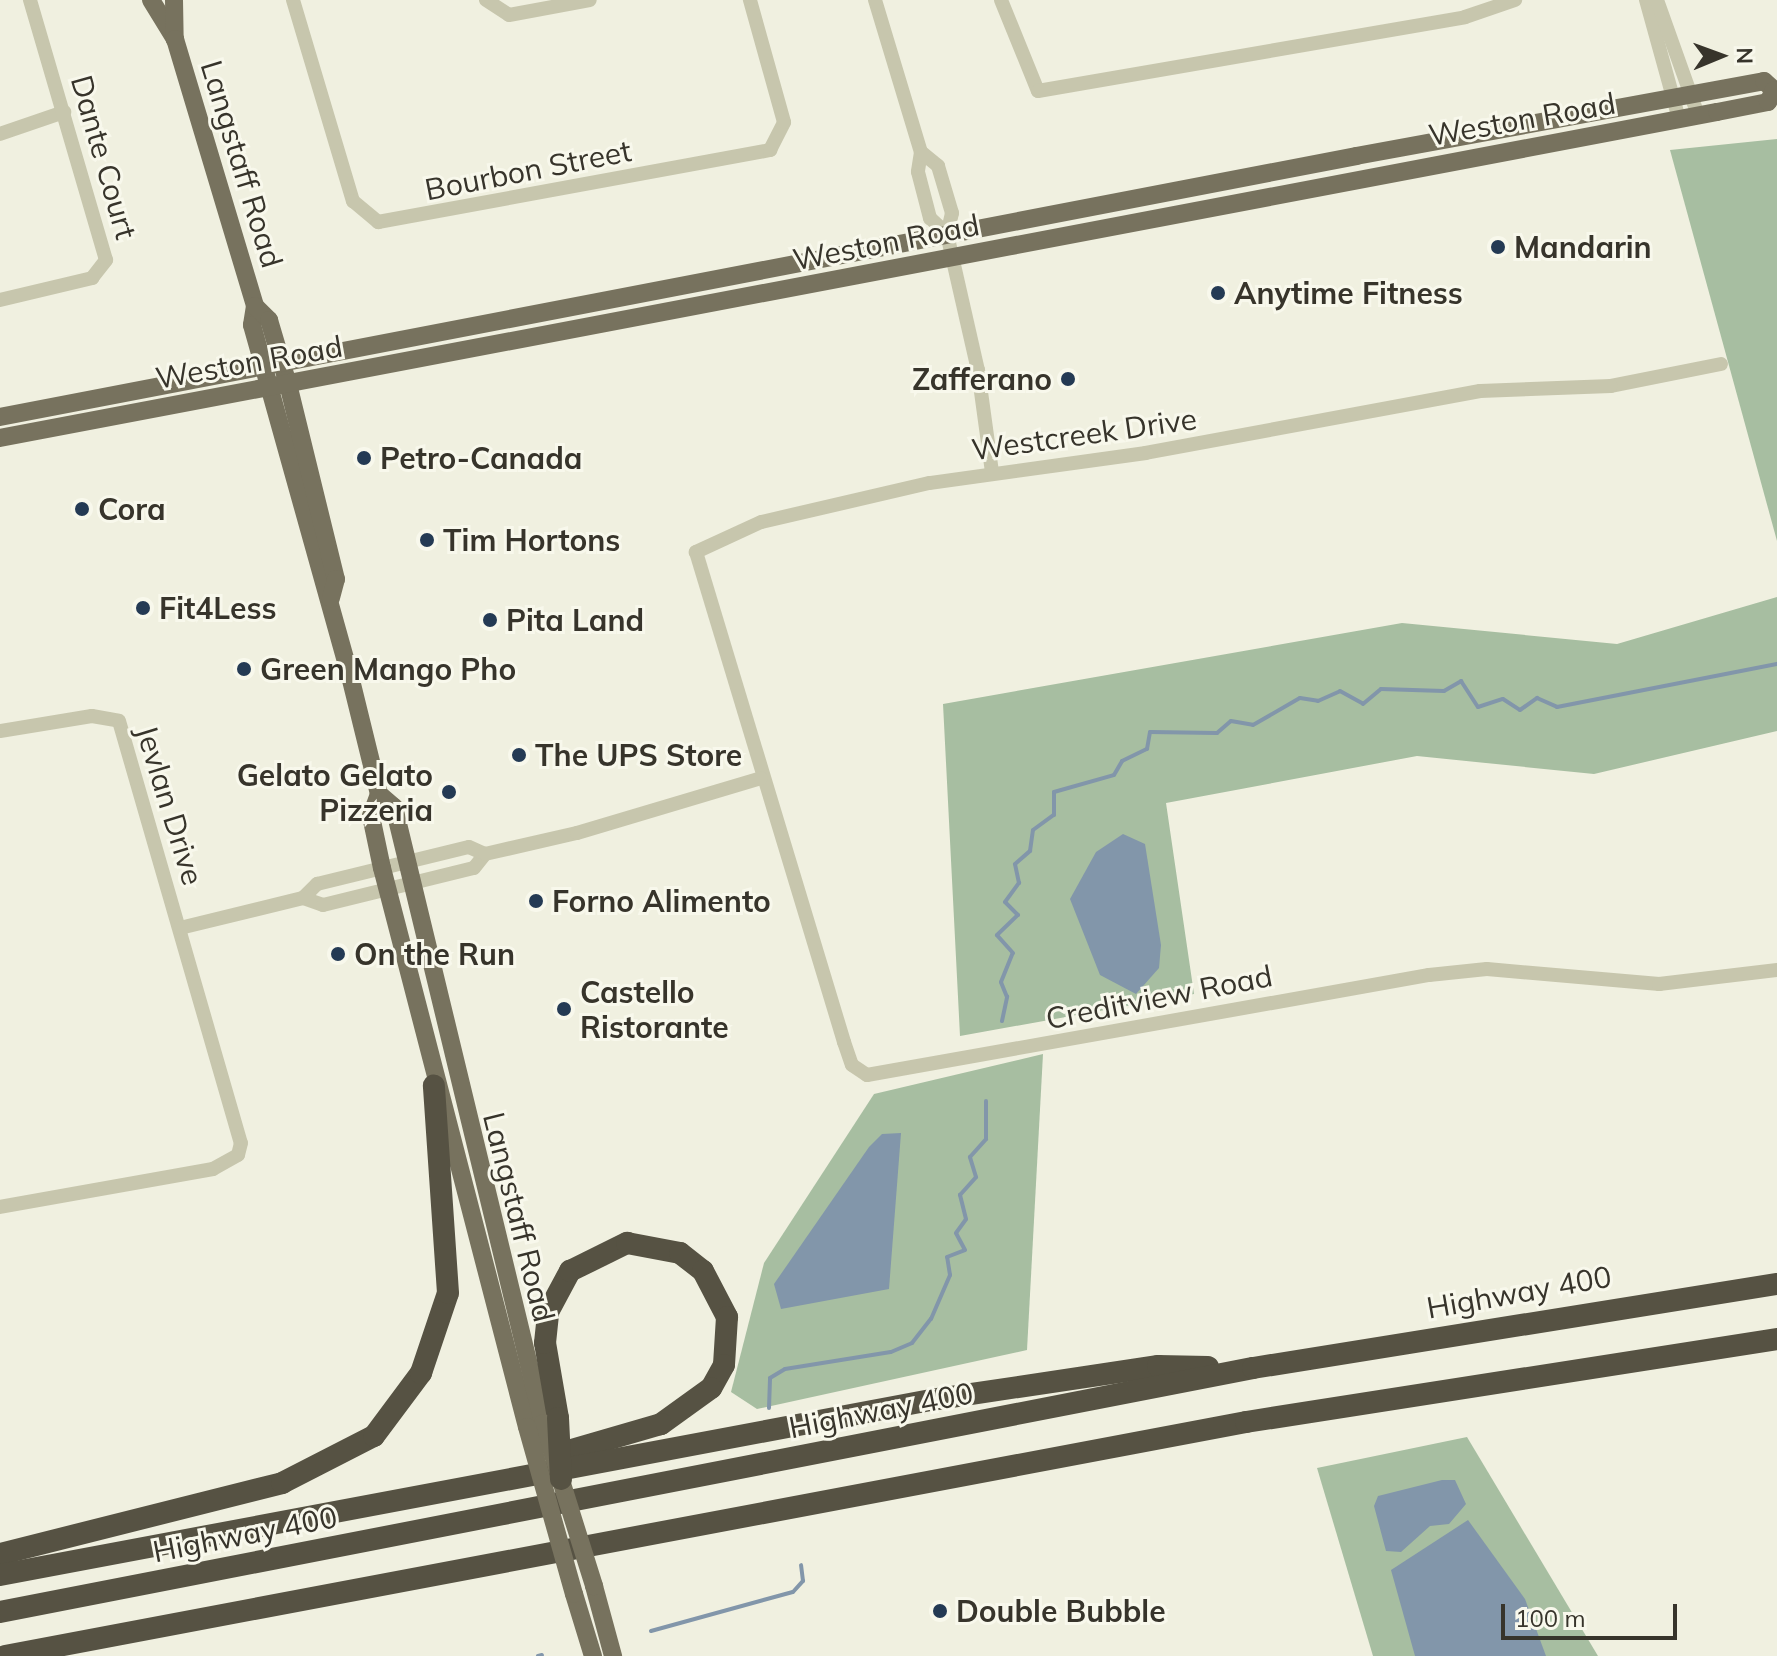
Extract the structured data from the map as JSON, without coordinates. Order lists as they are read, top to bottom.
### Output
{
  "streets": {
    "highway": ["Highway 400"],
    "main road": ["Weston Road", "Langstaff Road"],
    "street": [
      "Dante Court",
      "Bourbon Street",
      "Westcreek Drive",
      "Jevlan Drive",
      "Creditview Road"
    ]
  },
  "crossings": [
    ["Weston Road", "Langstaff Road"],
    ["Westcreek Drive", "Creditview Road"]
  ],
  "places": [
    "Mandarin",
    "Anytime Fitness",
    "Zafferano",
    "Petro-Canada",
    "Cora",
    "Tim Hortons",
    "Fit4Less",
    "Pita Land",
    "Green Mango Pho",
    "The UPS Store",
    "Gelato Gelato Pizzeria",
    "Forno Alimento",
    "On the Run",
    "Castello Ristorante",
    "Double Bubble"
  ],
  "scale_bar": "100 m",
  "north": "right"
}
